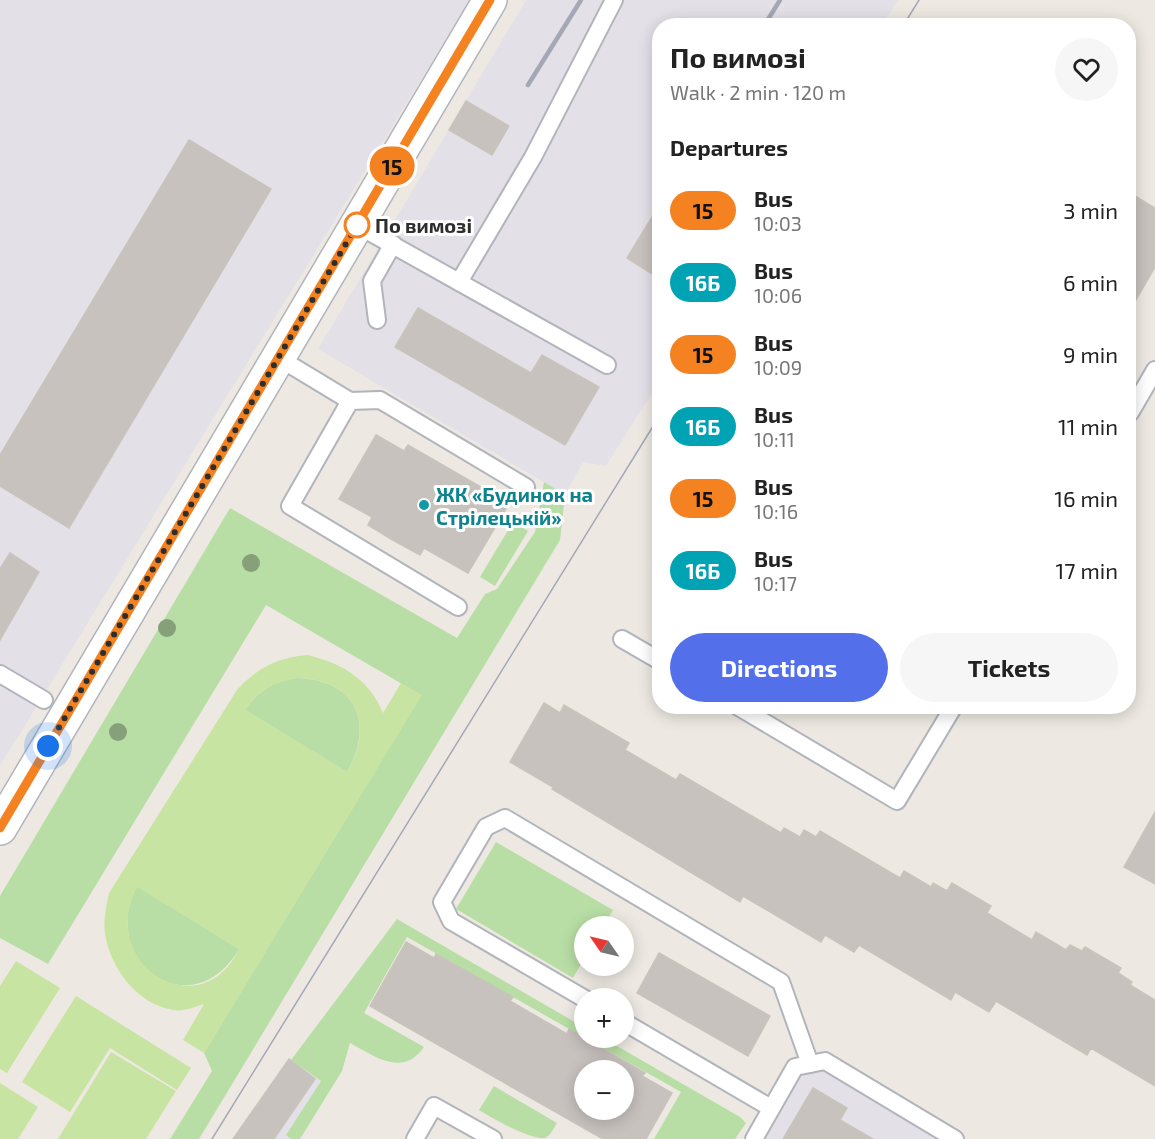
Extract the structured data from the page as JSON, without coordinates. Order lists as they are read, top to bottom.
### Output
{
  "places": ["По вимозі", "ЖК «Будинок на Стрілецькій»"],
  "lines": ["bus line 15"],
  "north": "top left",
  "page": {
    "on_map": "15",
    "heading": [
      ["По вимозі", "Walk · 2 min · 120 m"],
      "Departures"
    ],
    "list": [
      {
        "mark": "15",
        "name": "Bus",
        "note": "10:03",
        "value": "3 min"
      },
      {
        "mark": "16Б",
        "name": "Bus",
        "note": "10:06",
        "value": "6 min"
      },
      {
        "mark": "15",
        "name": "Bus",
        "note": "10:09",
        "value": "9 min"
      },
      {
        "mark": "16Б",
        "name": "Bus",
        "note": "10:11",
        "value": "11 min"
      },
      {
        "mark": "15",
        "name": "Bus",
        "note": "10:16",
        "value": "16 min"
      },
      {
        "mark": "16Б",
        "name": "Bus",
        "note": "10:17",
        "value": "17 min"
      }
    ],
    "buttons": ["Directions", "Tickets"],
    "map_buttons": ["+", "−"]
  }
}
